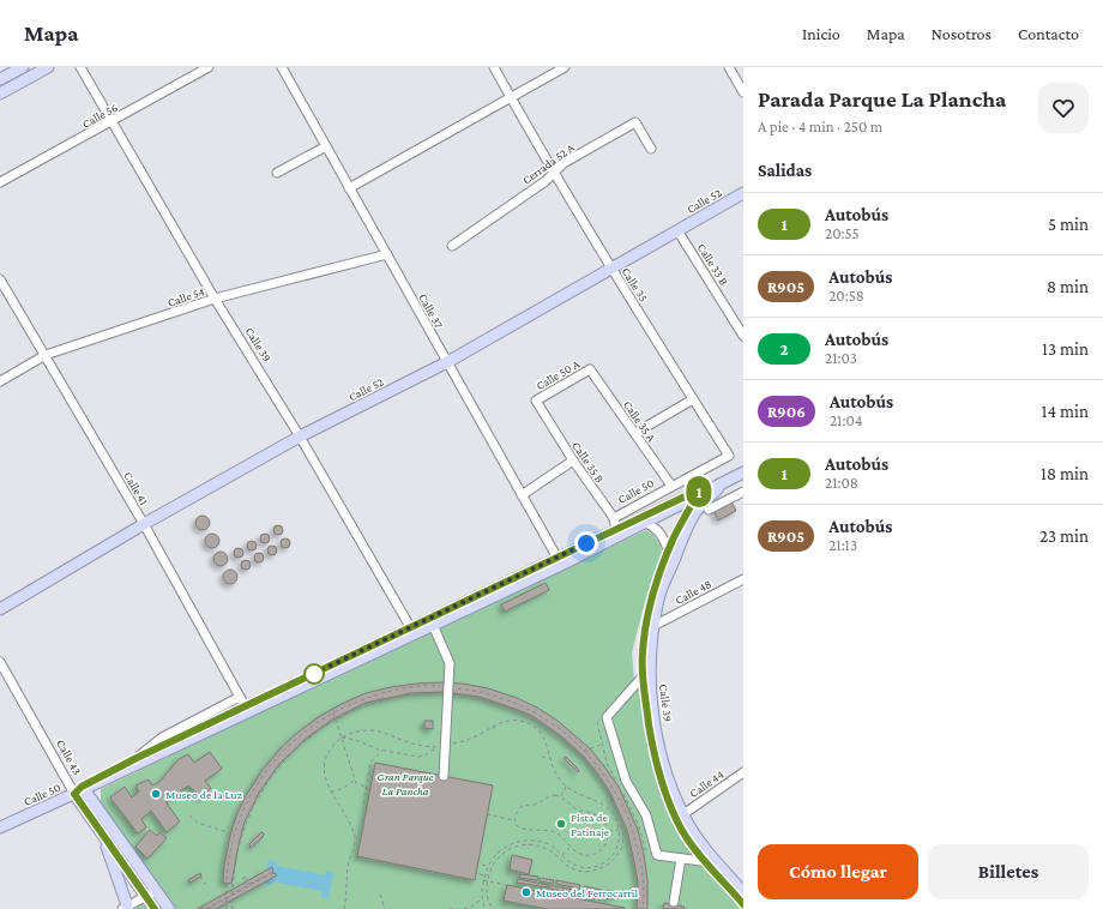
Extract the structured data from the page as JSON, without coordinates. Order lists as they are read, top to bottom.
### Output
{
  "streets": {
    "main road": [
      "Calle 52",
      "Calle 39",
      "Calle 50",
      "Calle 43"
    ],
    "street": [
      "Calle 56",
      "Cerrada 52 A",
      "Calle 33 B",
      "Calle 35",
      "Calle 54",
      "Calle 37",
      "Calle 50 A",
      "Calle 35 A",
      "Calle 35 B",
      "Calle 41",
      "Calle 48",
      "Calle 44"
    ]
  },
  "crossings": [
    ["Calle 56", "Calle 39"],
    ["Cerrada 52 A", "Calle 35"],
    ["Calle 52", "Calle 33 B"],
    ["Calle 52", "Calle 35"],
    ["Calle 52", "Calle 37"],
    ["Calle 52", "Calle 39"],
    ["Calle 52", "Calle 41"],
    ["Calle 35", "Calle 35 A"],
    ["Calle 35", "Calle 50"],
    ["Calle 54", "Calle 37"],
    ["Calle 54", "Calle 39"],
    ["Calle 54", "Calle 41"],
    ["Calle 37", "Calle 50"],
    ["Calle 39", "Calle 50"],
    ["Calle 39", "Calle 48"],
    ["Calle 39", "Calle 44"],
    ["Calle 50 A", "Calle 35 A"],
    ["Calle 50 A", "Calle 35 B"],
    ["Calle 35 A", "Calle 50"],
    ["Calle 35 B", "Calle 50"],
    ["Calle 41", "Calle 50"],
    ["Calle 50", "Calle 43"]
  ],
  "parks": ["Gran Parque La Pancha"],
  "places": ["Museo de la Luz", "Pista de Patinaje", "Museo del Ferrocarril"],
  "lines": ["bus line 1"],
  "page": {
    "header": "Mapa",
    "nav": [
      "Inicio",
      "Mapa",
      "Nosotros",
      "Contacto"
    ],
    "on_map": "1",
    "heading": [
      ["Parada Parque La Plancha", "A pie · 4 min · 250 m"],
      "Salidas"
    ],
    "list": [
      {
        "mark": "1",
        "name": "Autobús",
        "note": "20:55",
        "value": "5 min"
      },
      {
        "mark": "R905",
        "name": "Autobús",
        "note": "20:58",
        "value": "8 min"
      },
      {
        "mark": "2",
        "name": "Autobús",
        "note": "21:03",
        "value": "13 min"
      },
      {
        "mark": "R906",
        "name": "Autobús",
        "note": "21:04",
        "value": "14 min"
      },
      {
        "mark": "1",
        "name": "Autobús",
        "note": "21:08",
        "value": "18 min"
      },
      {
        "mark": "R905",
        "name": "Autobús",
        "note": "21:13",
        "value": "23 min"
      }
    ],
    "buttons": ["Cómo llegar", "Billetes"]
  }
}
